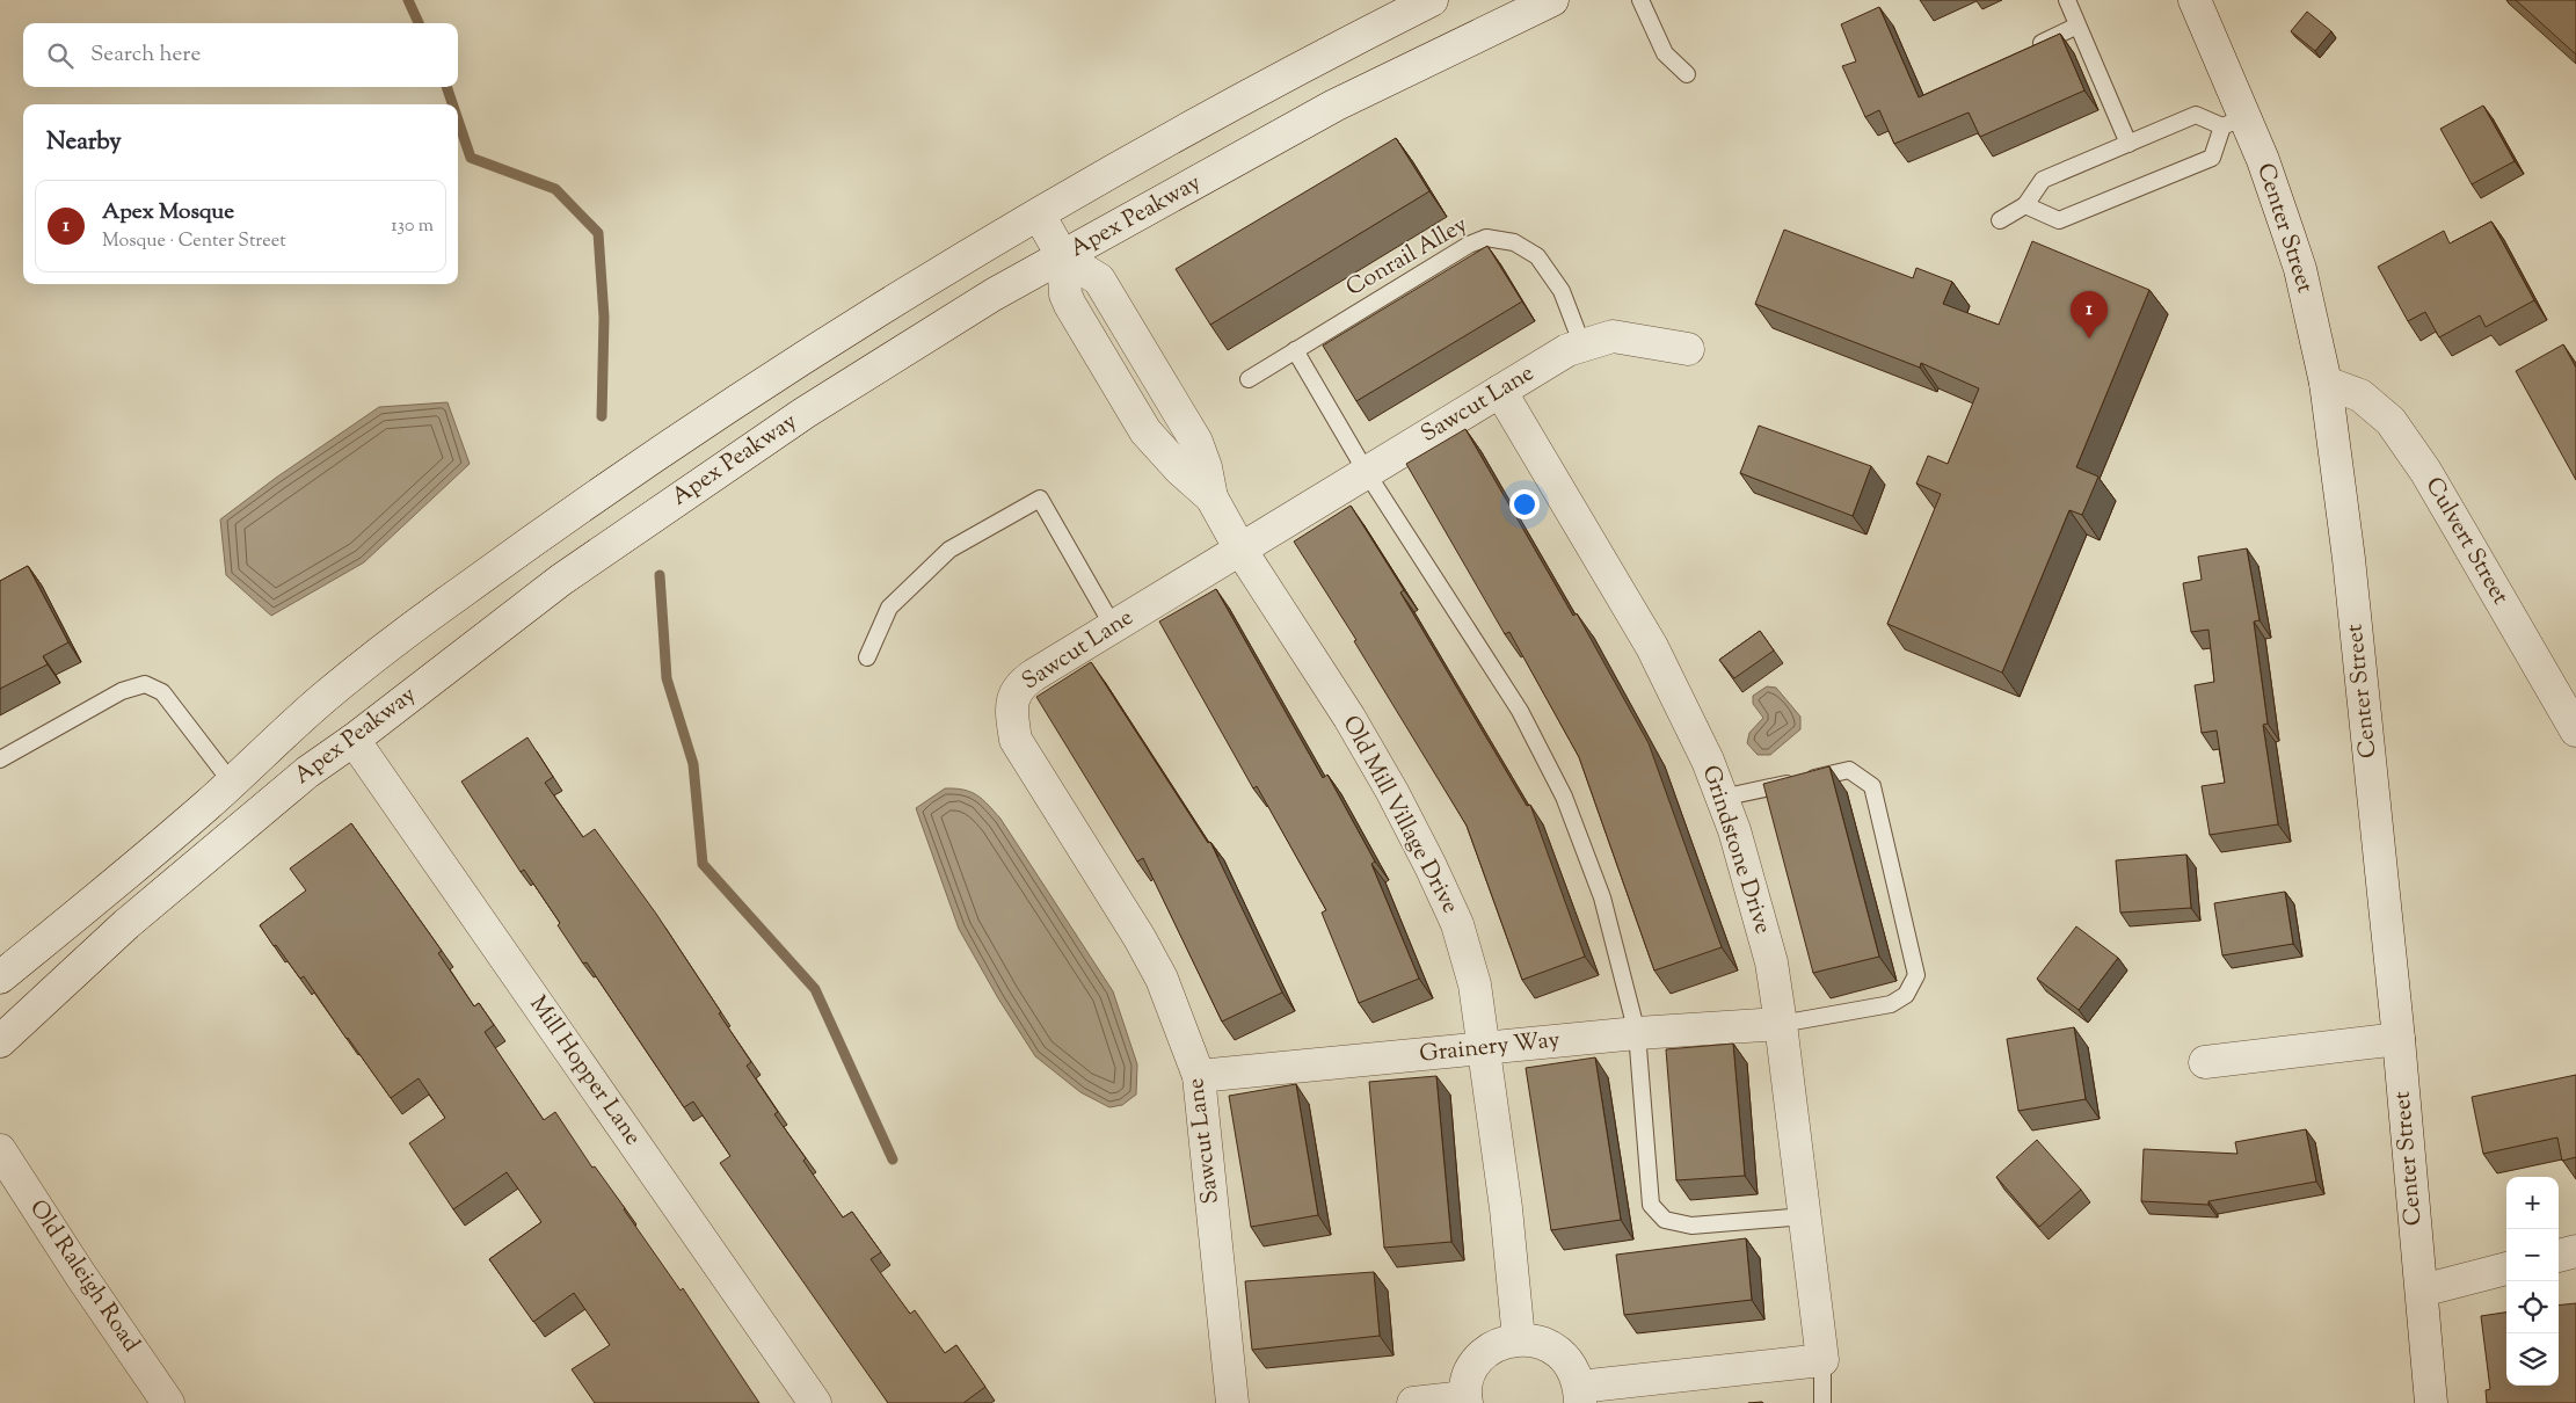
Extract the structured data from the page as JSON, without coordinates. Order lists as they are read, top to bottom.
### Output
{
  "streets": {
    "street": [
      "Apex Peakway",
      "Center Street",
      "Sawcut Lane",
      "Culvert Street",
      "Old Mill Village Drive",
      "Grindstone Drive",
      "Grainery Way",
      "Mill Hopper Lane",
      "Old Raleigh Road"
    ],
    "lane": ["Conrail Alley"]
  },
  "crossings": [
    ["Apex Peakway", "Old Mill Village Drive"],
    ["Apex Peakway", "Mill Hopper Lane"],
    ["Center Street", "Culvert Street"],
    ["Conrail Alley", "Sawcut Lane"],
    ["Sawcut Lane", "Old Mill Village Drive"],
    ["Sawcut Lane", "Grindstone Drive"],
    ["Sawcut Lane", "Grainery Way"],
    ["Old Mill Village Drive", "Grainery Way"],
    ["Grindstone Drive", "Grainery Way"]
  ],
  "page": {
    "search": "Search here",
    "heading": "Nearby",
    "list": [
      {
        "mark": "1",
        "name": "Apex Mosque",
        "note": "Mosque · Center Street",
        "value": "130 m"
      }
    ],
    "pins": "1",
    "map_buttons": ["+", "−"]
  }
}
